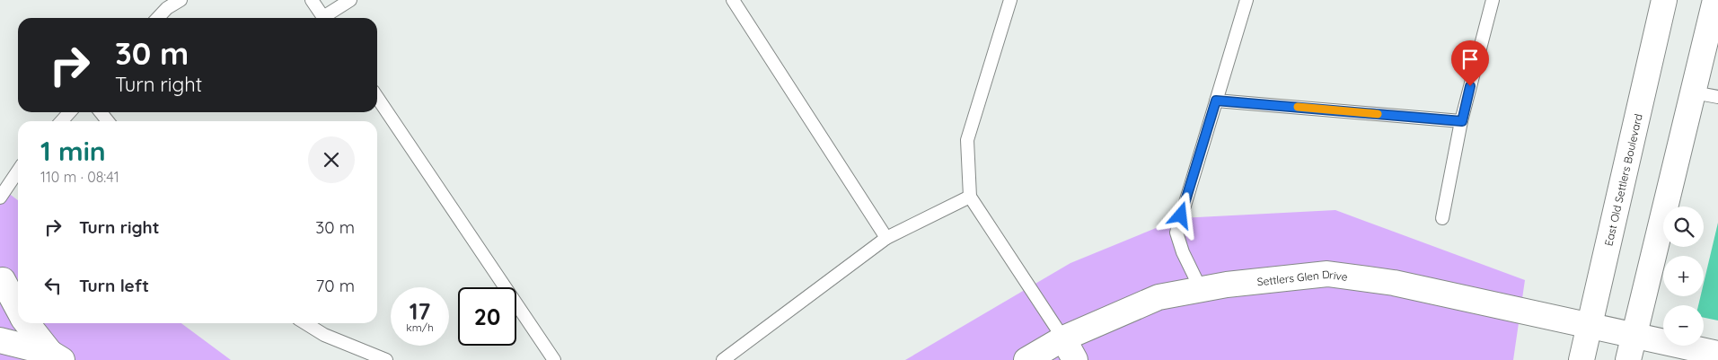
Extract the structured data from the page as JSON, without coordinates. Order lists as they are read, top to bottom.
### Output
{
  "streets": {
    "street": ["East Old Settlers Boulevard", "Settlers Glen Drive"]
  },
  "crossings": [
    ["East Old Settlers Boulevard", "Settlers Glen Drive"]
  ],
  "page": {
    "turn": ["30 m", "Turn right"],
    "heading": ["1 min", "110 m · 08:41"],
    "list": [
      {
        "name": "Turn right",
        "value": "30 m"
      },
      {
        "name": "Turn left",
        "value": "70 m"
      }
    ],
    "map_buttons": ["+", "−"],
    "speed": "17 km/h",
    "limit": "20"
  }
}
